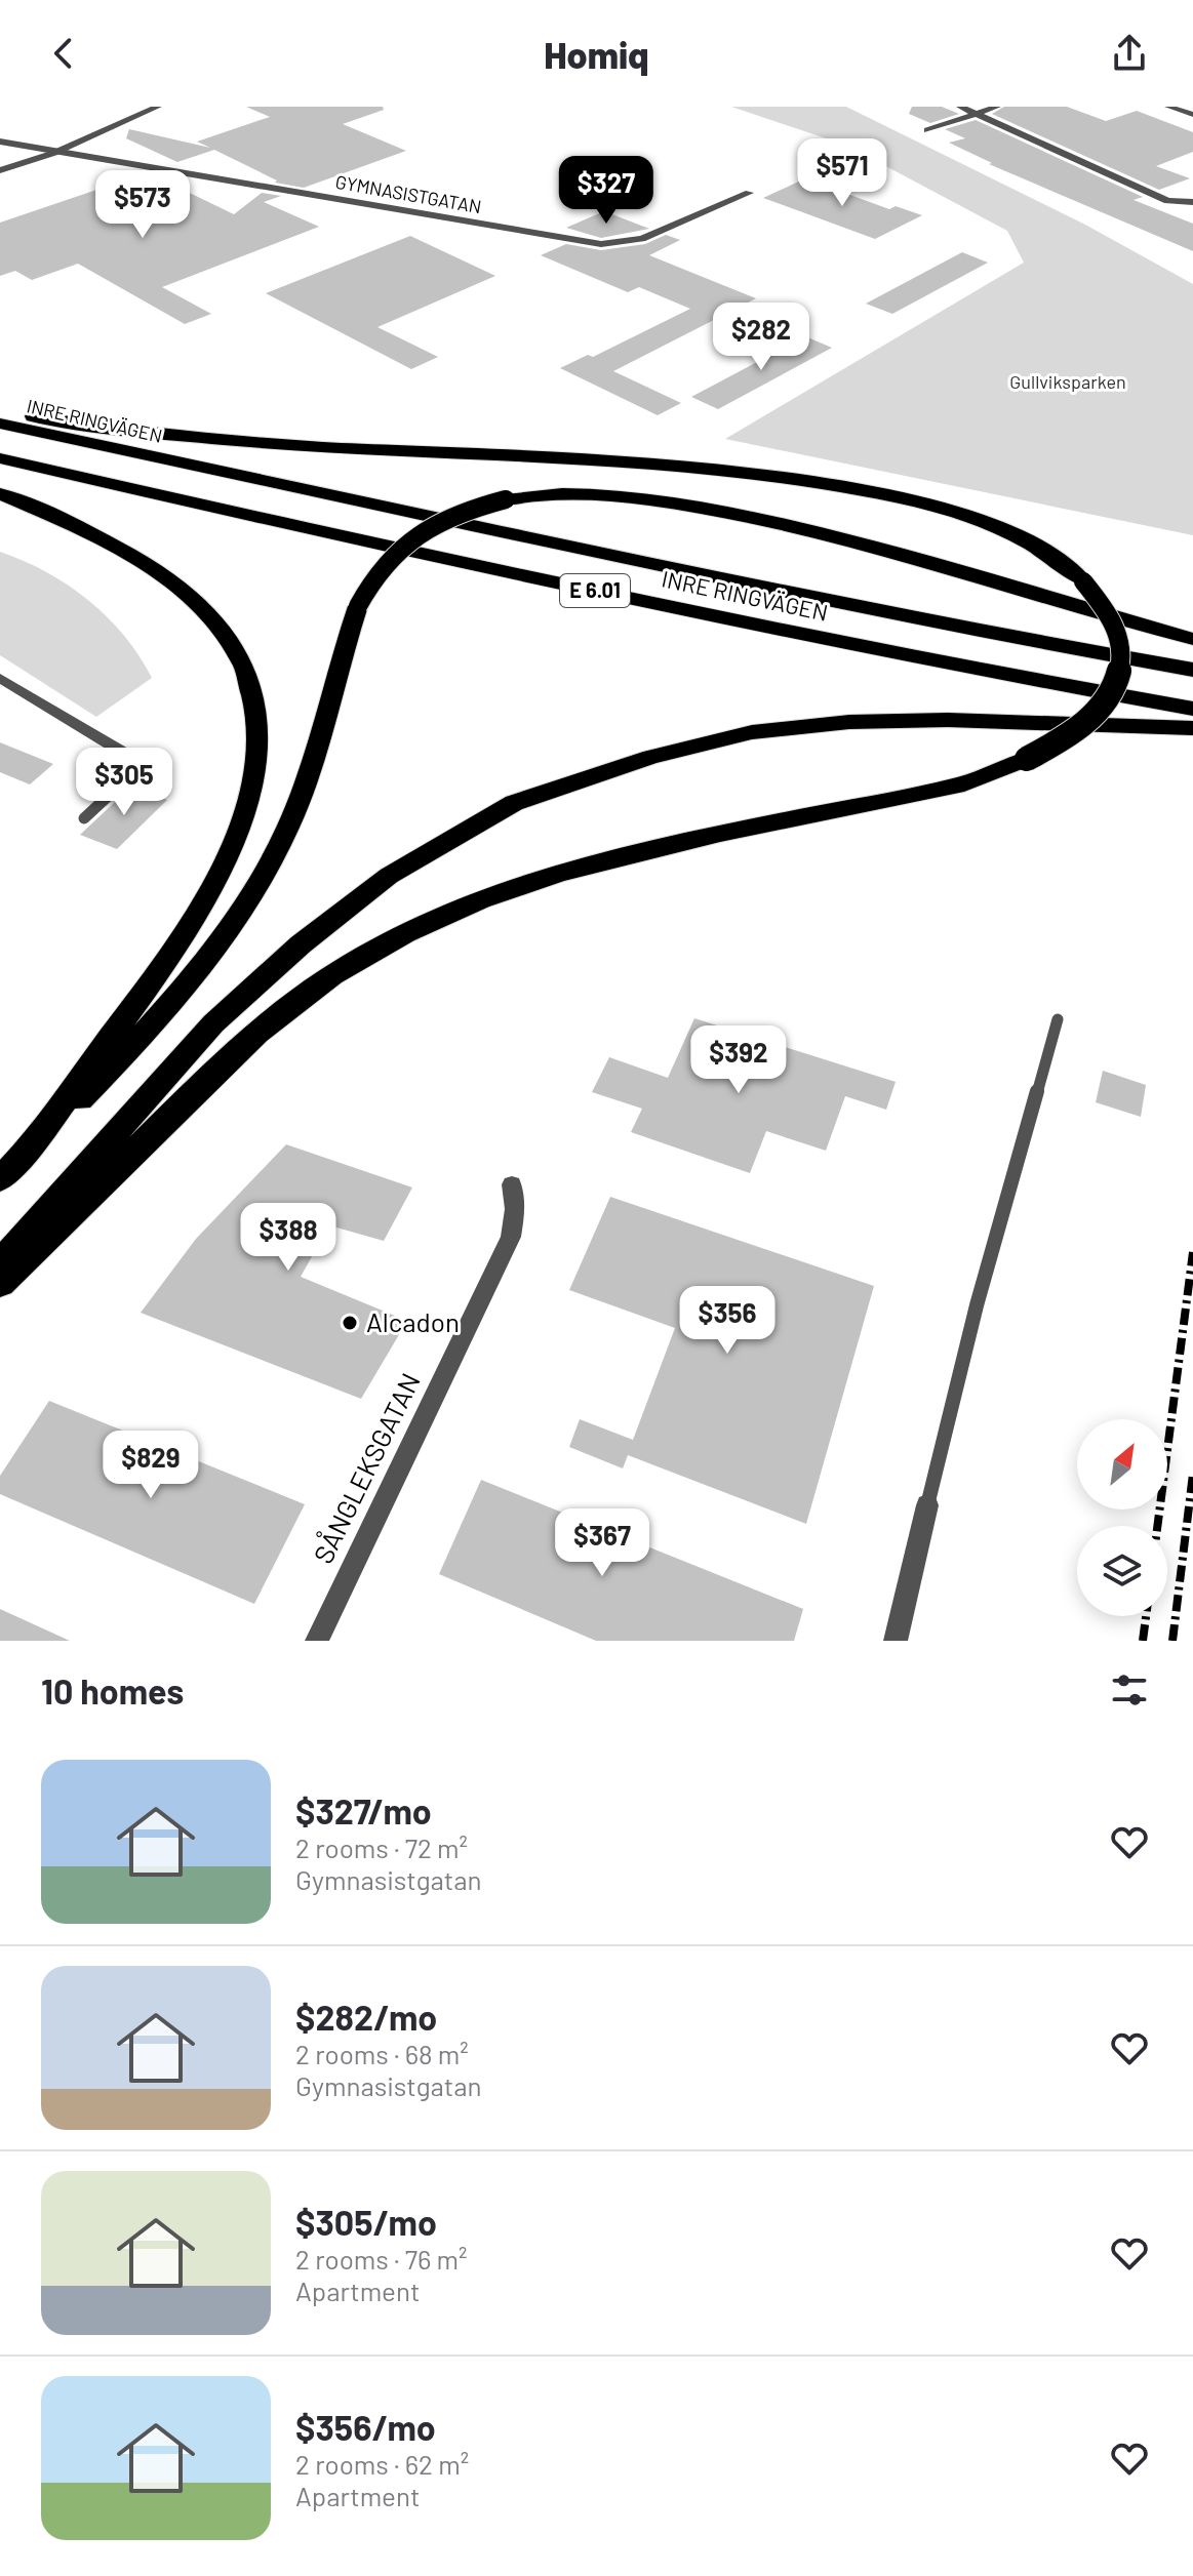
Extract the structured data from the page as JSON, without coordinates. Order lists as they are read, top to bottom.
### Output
{
  "streets": {
    "highway": ["INRE RINGVÄGEN", "E 6.01"],
    "street": ["GYMNASISTGATAN", "SÅNGLEKSGATAN"]
  },
  "parks": ["Gullviksparken"],
  "places": ["Alcadon"],
  "north": "top right",
  "page": {
    "header": "Homiq",
    "price": [
      "$571",
      "$327",
      "$573",
      "$282",
      "$305",
      "$392",
      "$388",
      "$356",
      "$829",
      "$367"
    ],
    "heading": "10 homes",
    "list": [
      {
        "name": "$327/mo",
        "note": "2 rooms · 72 m² · Gymnasistgatan"
      },
      {
        "name": "$282/mo",
        "note": "2 rooms · 68 m² · Gymnasistgatan"
      },
      {
        "name": "$305/mo",
        "note": "2 rooms · 76 m² · Apartment"
      },
      {
        "name": "$356/mo",
        "note": "2 rooms · 62 m² · Apartment"
      }
    ]
  }
}
